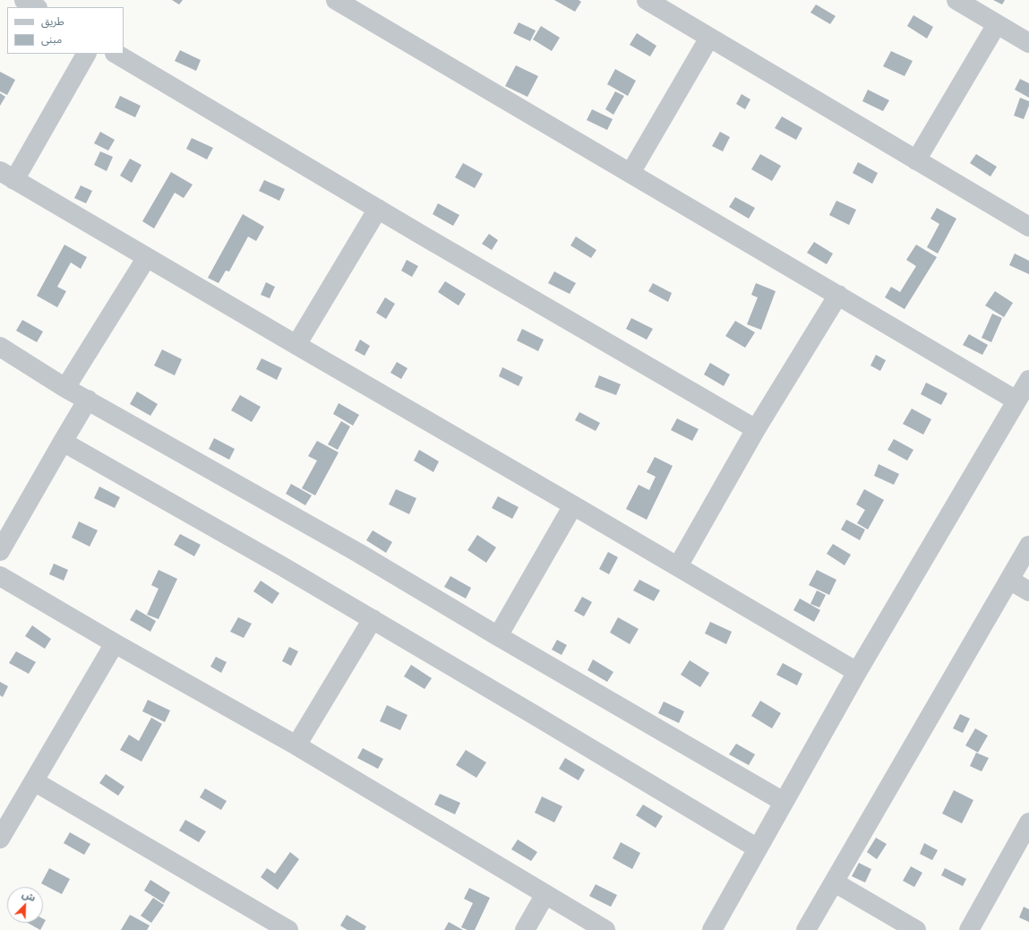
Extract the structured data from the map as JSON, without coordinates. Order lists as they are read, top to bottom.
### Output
{
  "legend": ["طريق", "مبنى"],
  "north": "top right"
}
